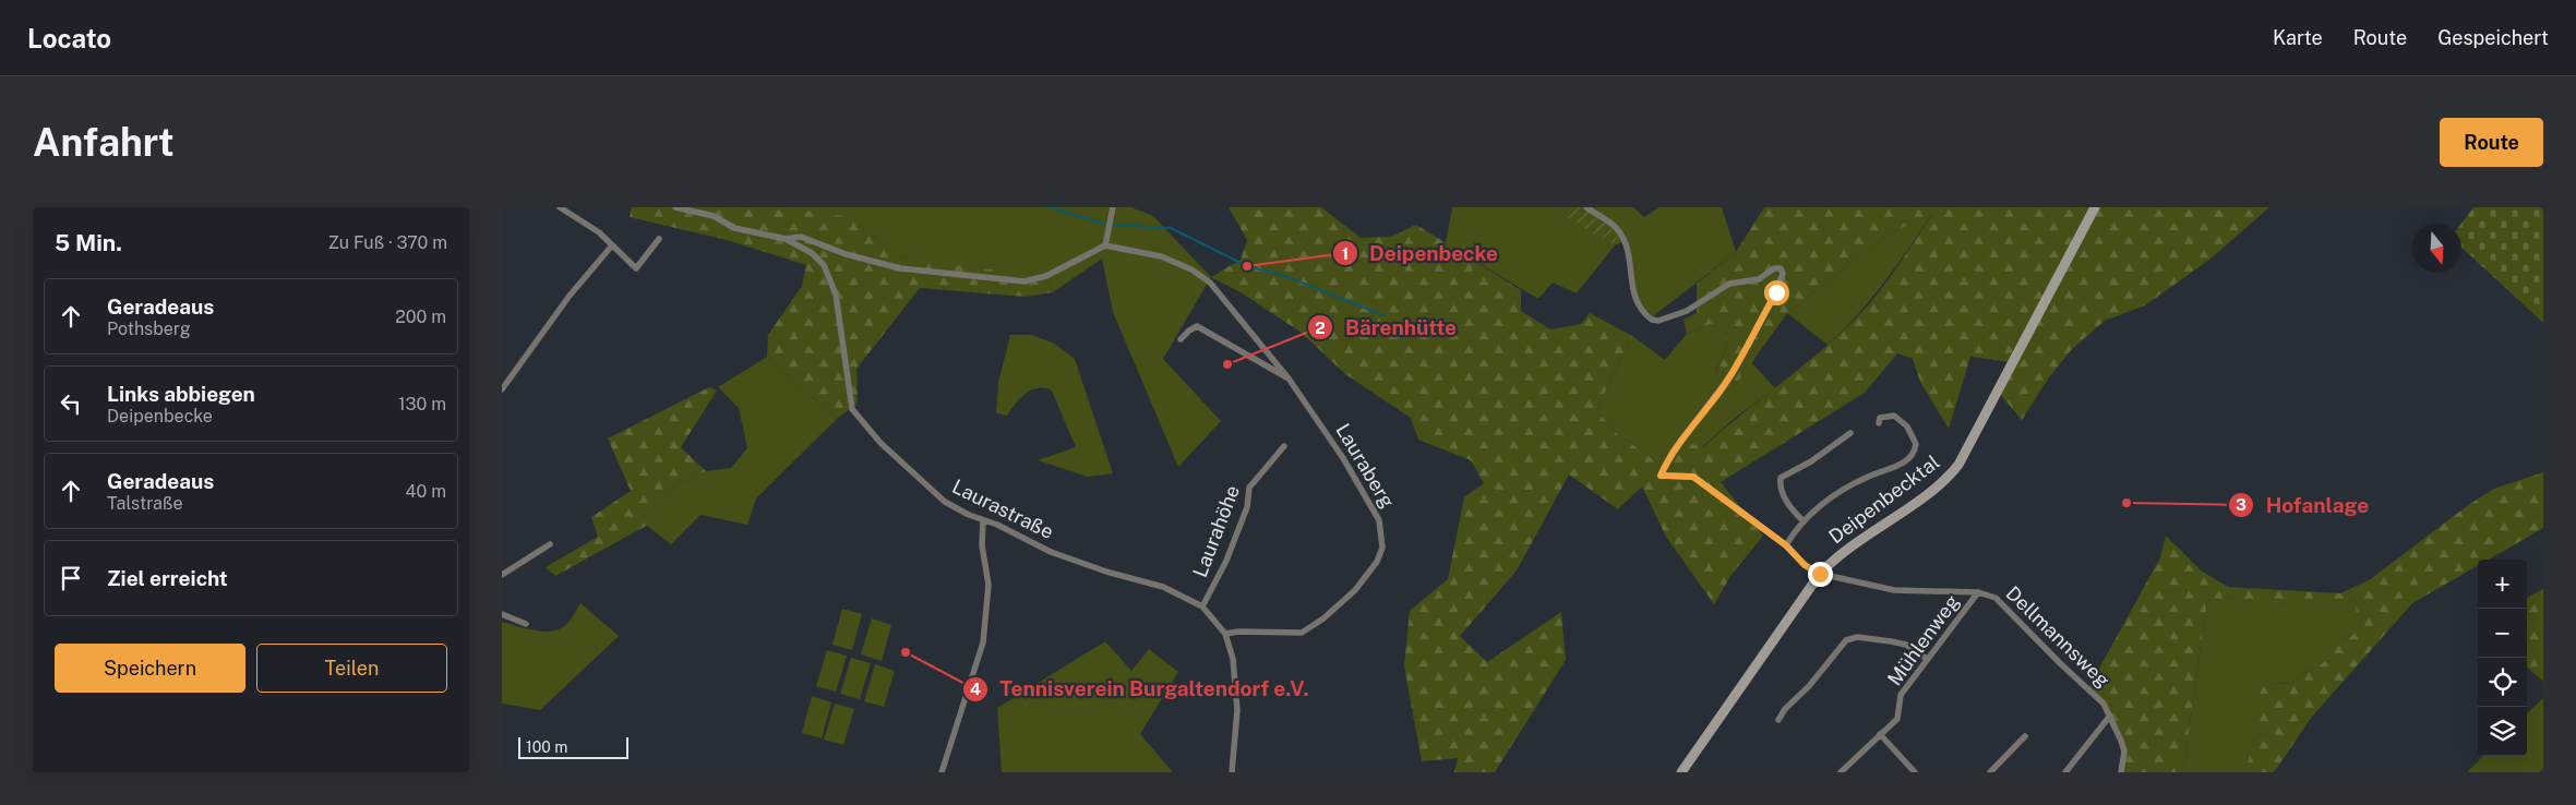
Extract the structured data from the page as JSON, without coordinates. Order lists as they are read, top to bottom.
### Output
{
  "streets": {
    "main road": ["Deipenbecktal"],
    "street": [
      "Lauraberg",
      "Laurastraße",
      "Laurahöhe",
      "Dellmannsweg",
      "Mühlenweg"
    ]
  },
  "crossings": [
    ["Lauraberg", "Laurastraße"],
    ["Deipenbecktal", "Dellmannsweg"],
    ["Laurastraße", "Laurahöhe"],
    ["Dellmannsweg", "Mühlenweg"]
  ],
  "places": [
    "Deipenbecke",
    "Bärenhütte",
    "Hofanlage",
    "Tennisverein Burgaltendorf e.V."
  ],
  "scale_bar": "100 m",
  "north": "bottom",
  "page": {
    "header": "Locato",
    "nav": ["Karte", "Route", "Gespeichert"],
    "buttons": [
      "Route",
      ["Speichern", "Teilen"]
    ],
    "title": "Anfahrt",
    "heading": ["5 Min.", "Zu Fuß · 370 m"],
    "list": [
      ["Geradeaus", "Pothsberg", "200 m"],
      ["Links abbiegen", "Deipenbecke", "130 m"],
      ["Geradeaus", "Talstraße", "40 m"],
      "Ziel erreicht"
    ],
    "map_buttons": ["+", "−"],
    "scale": "100 m"
  }
}
